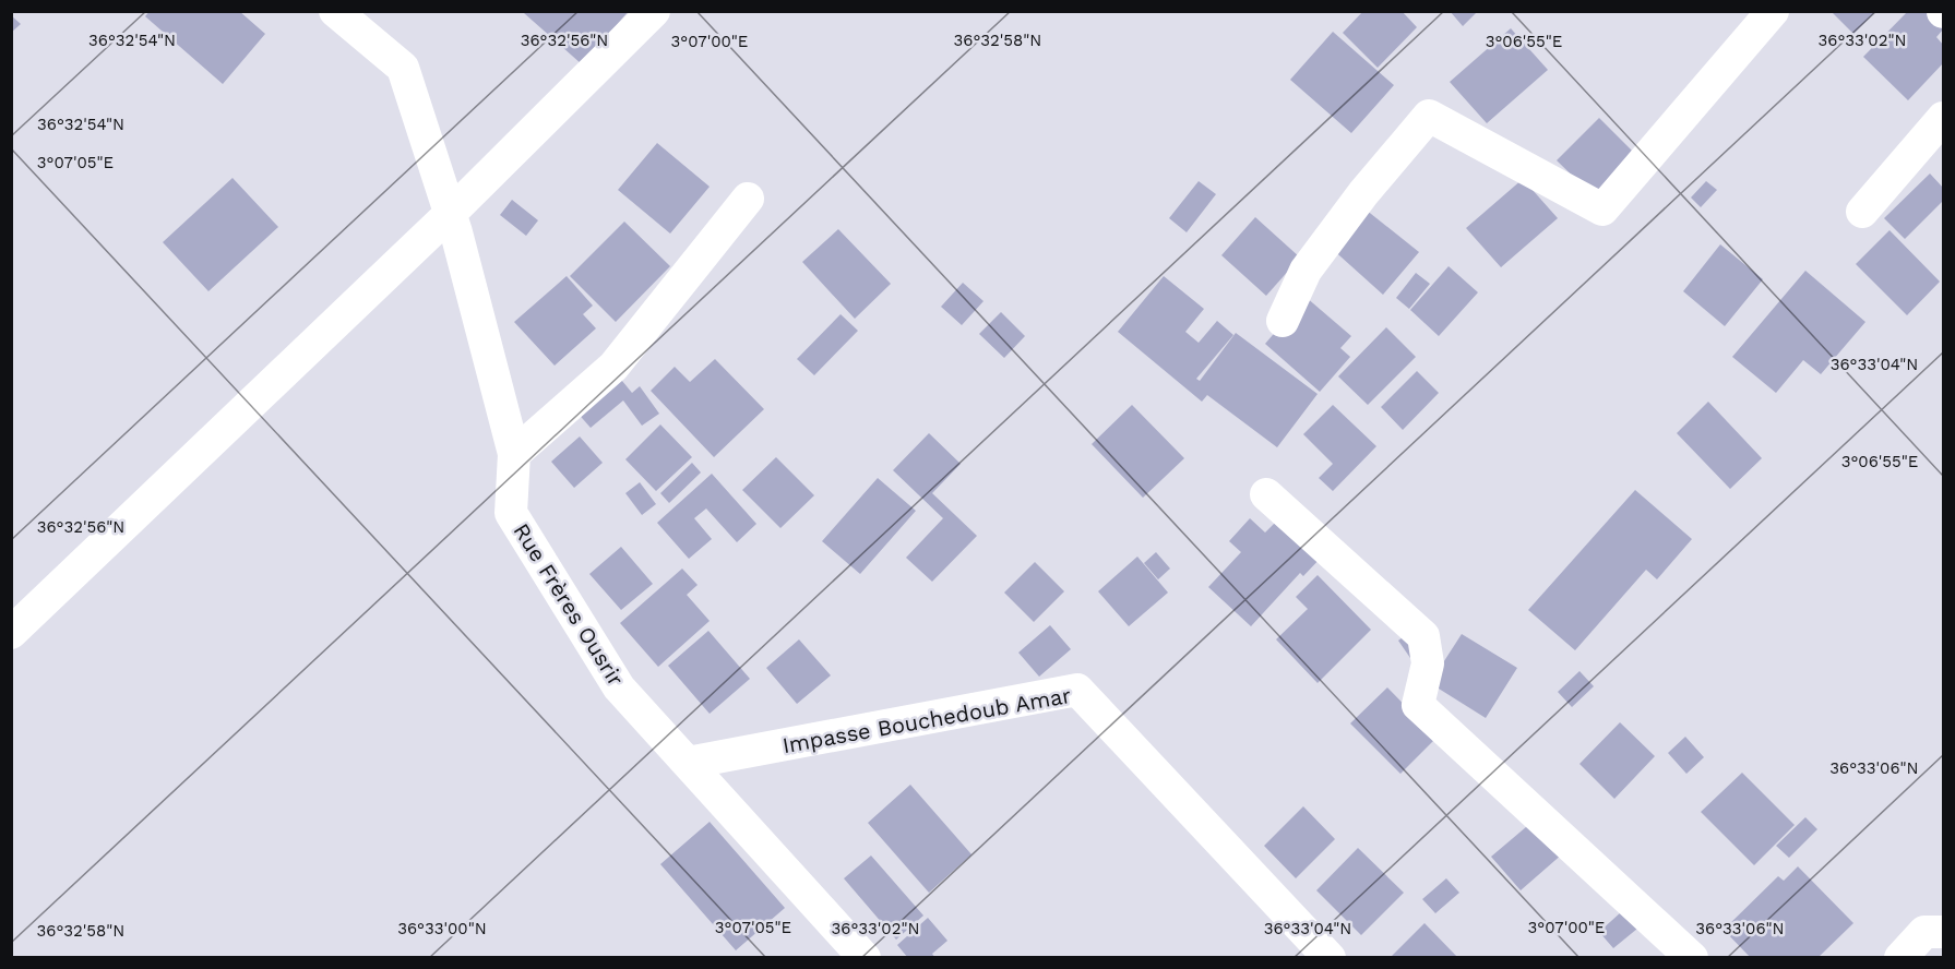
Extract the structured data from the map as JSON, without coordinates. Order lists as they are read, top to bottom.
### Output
{
  "streets": {
    "street": ["Rue Frères Ousrir", "Impasse Bouchedoub Amar"]
  },
  "crossings": [
    ["Rue Frères Ousrir", "Impasse Bouchedoub Amar"]
  ],
  "coordinates": [
    "36°32'54\"N",
    "36°32'56\"N",
    "36°32'58\"N",
    "36°33'02\"N",
    "3°07'00\"E",
    "3°06'55\"E",
    "3°07'05\"E",
    "36°33'04\"N",
    "36°33'06\"N",
    "36°33'00\"N"
  ]
}
